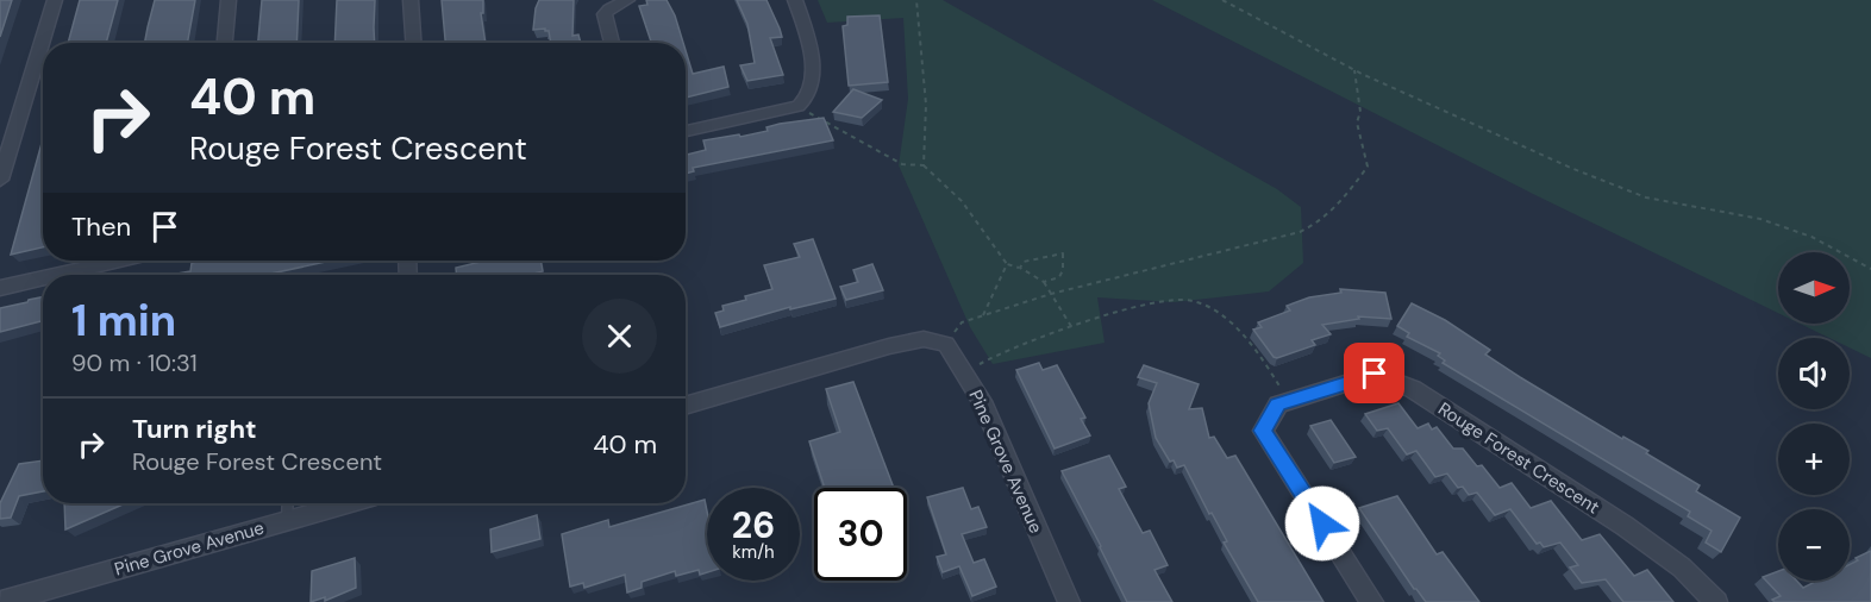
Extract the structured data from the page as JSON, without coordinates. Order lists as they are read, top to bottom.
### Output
{
  "streets": {
    "street": ["Rouge Forest Crescent", "Pine Grove Avenue"]
  },
  "north": "right",
  "page": {
    "turn": ["40 m", "Rouge Forest Crescent"],
    "then": "Then",
    "map_buttons": ["+", "−"],
    "heading": ["1 min", "90 m · 10:31"],
    "list": [
      {
        "name": "Turn right",
        "note": "Rouge Forest Crescent",
        "value": "40 m"
      }
    ],
    "speed": "26 km/h",
    "limit": "30"
  }
}
